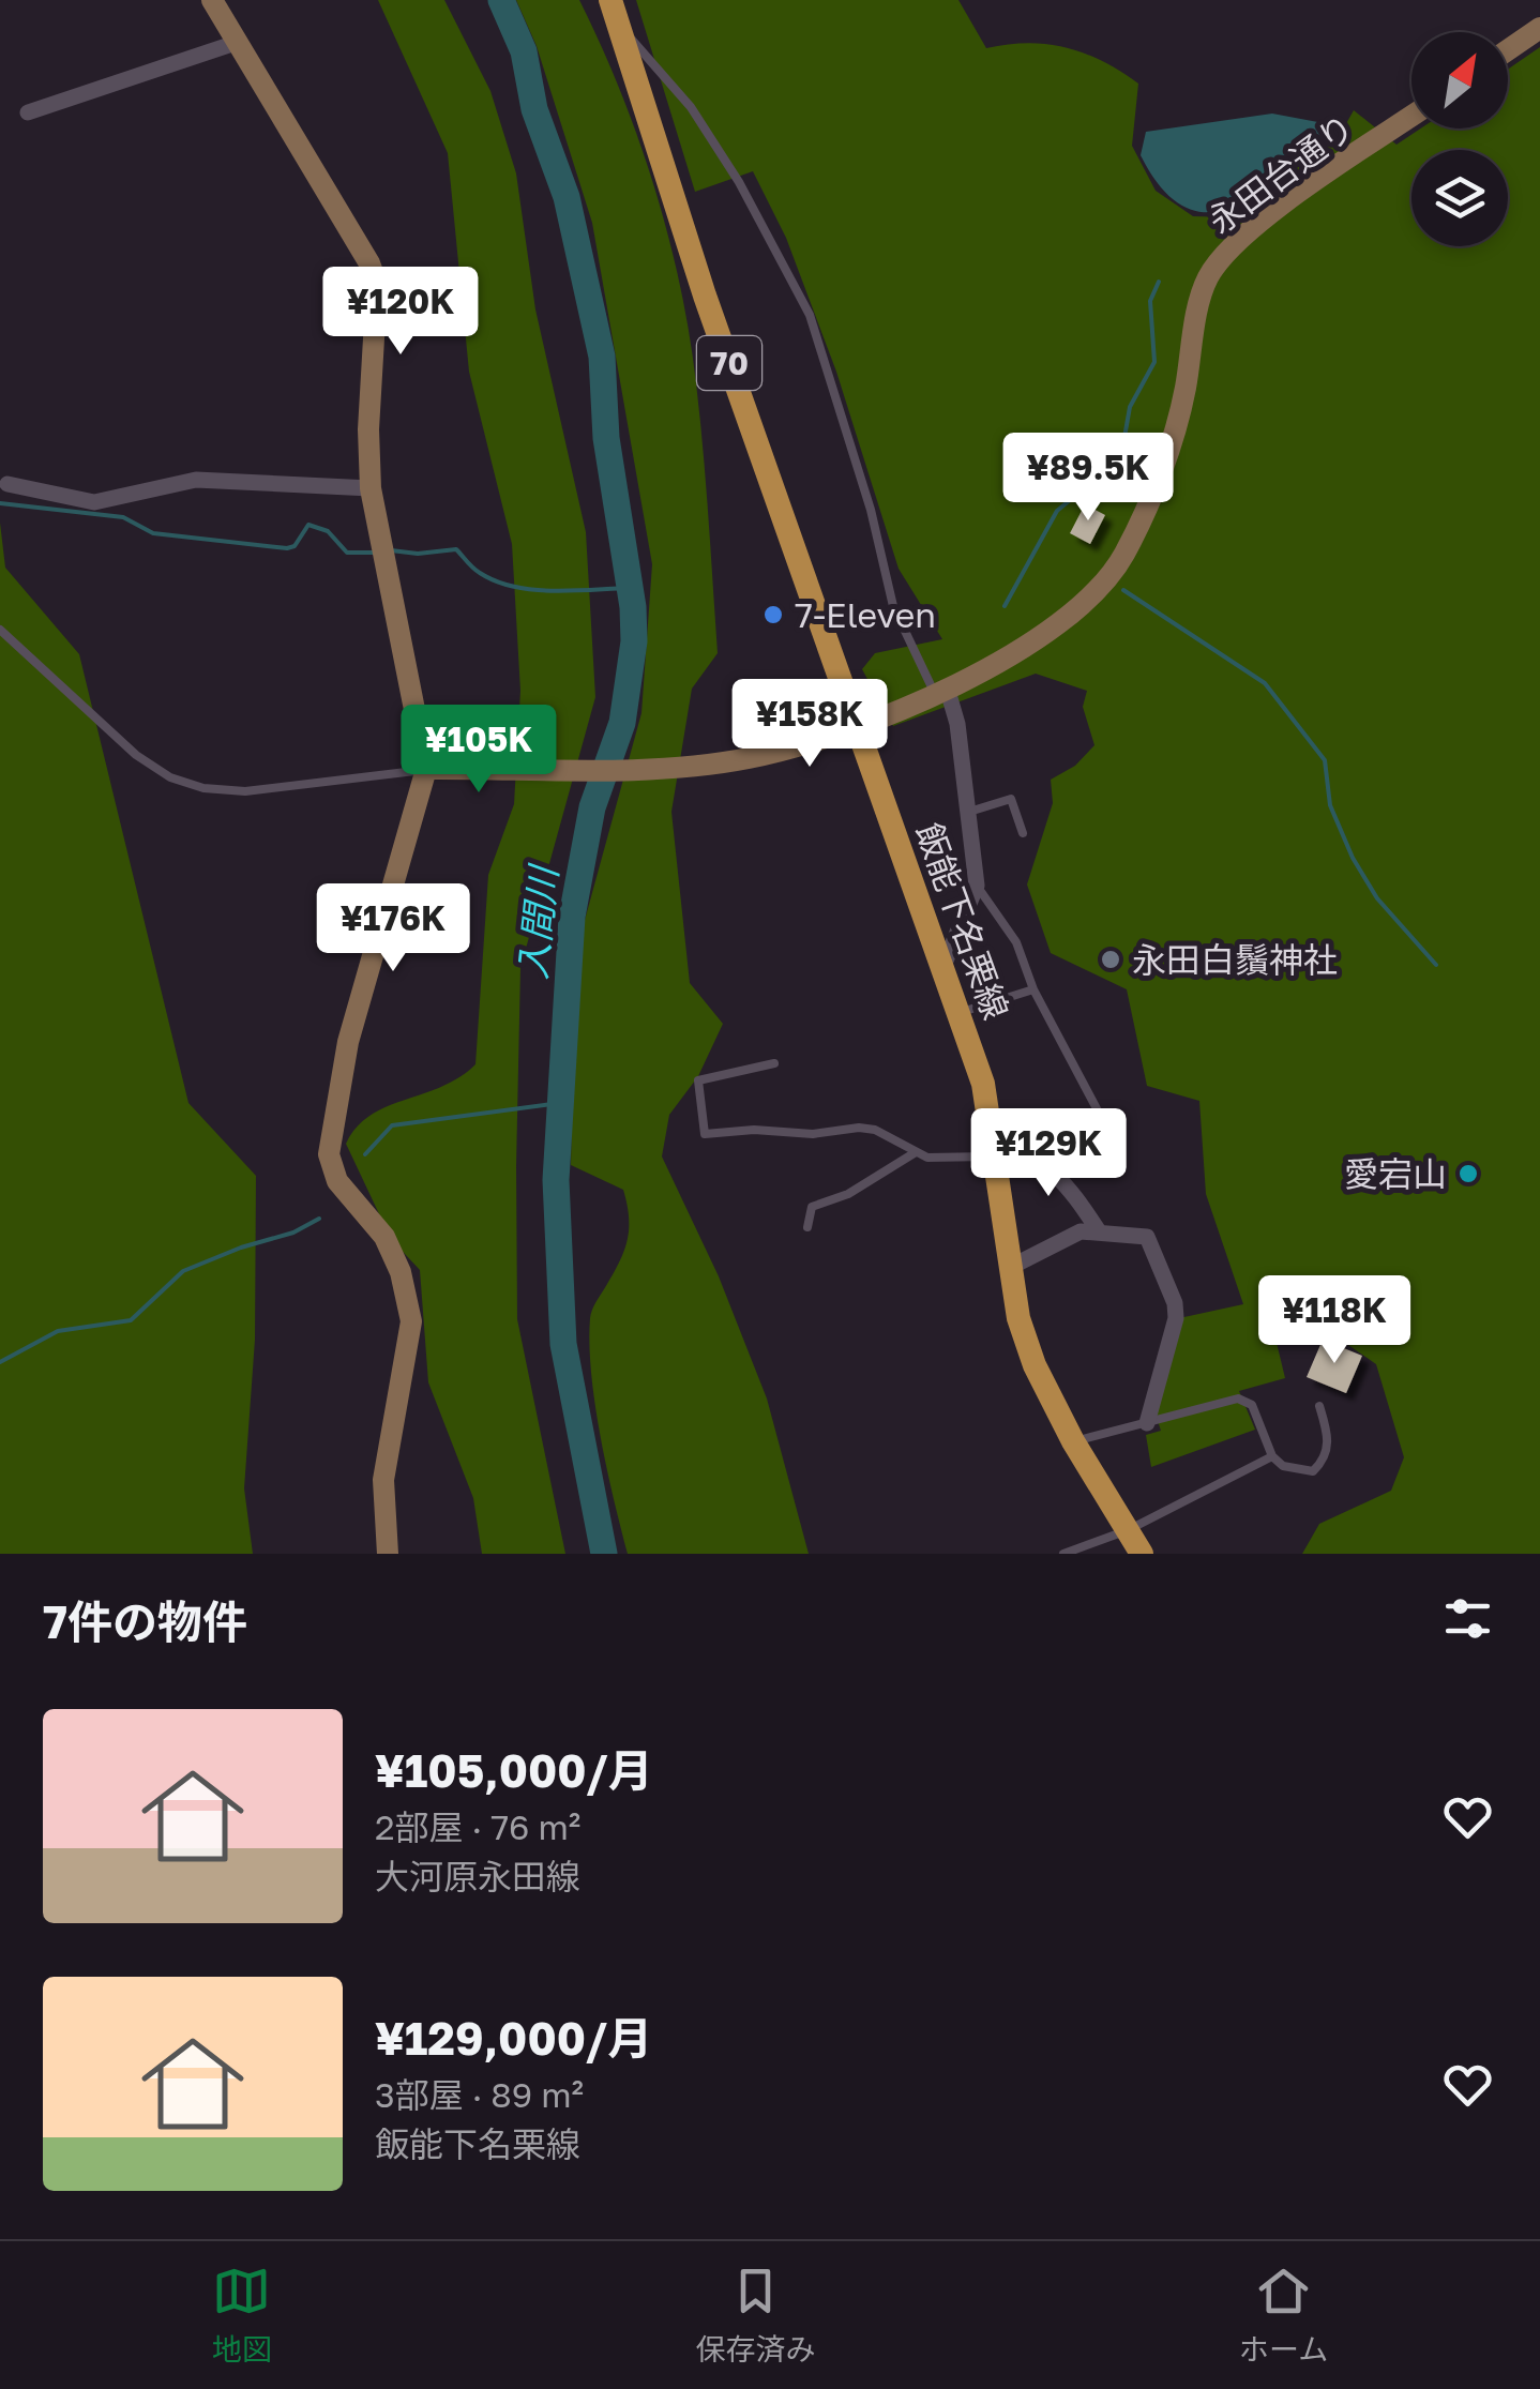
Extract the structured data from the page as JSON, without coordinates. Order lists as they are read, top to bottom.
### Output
{
  "streets": {
    "main road": ["70", "飯能下名栗線"],
    "street": ["永田台通り"]
  },
  "crossings": [
    ["永田台通り", "飯能下名栗線"]
  ],
  "water": ["入間川"],
  "places": ["7-Eleven", "永田白鬚神社", "愛宕山"],
  "north": "top right",
  "page": {
    "price": [
      "¥120K",
      "¥89.5K",
      "¥158K",
      "¥105K",
      "¥176K",
      "¥129K",
      "¥118K"
    ],
    "heading": "7件の物件",
    "list": [
      {
        "name": "¥105,000/月",
        "note": "2部屋 · 76 m² · 大河原永田線"
      },
      {
        "name": "¥129,000/月",
        "note": "3部屋 · 89 m² · 飯能下名栗線"
      }
    ],
    "tabs": ["地図", "保存済み", "ホーム"]
  }
}
